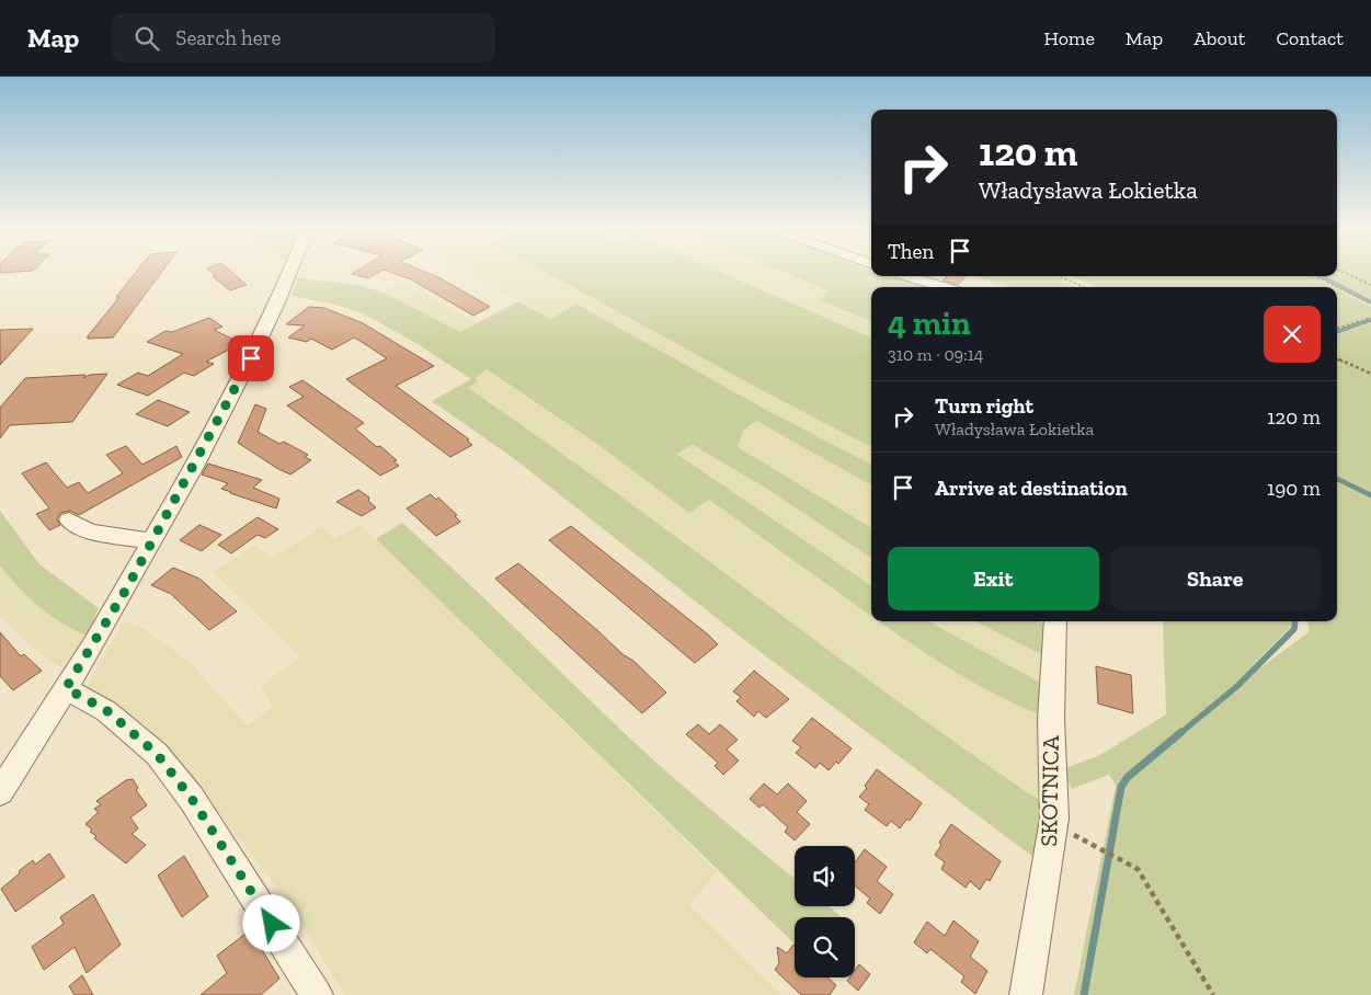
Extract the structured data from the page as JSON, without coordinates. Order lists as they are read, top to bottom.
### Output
{
  "streets": {
    "street": ["SKOTNICA"]
  },
  "page": {
    "header": "Map",
    "search": "Search here",
    "nav": [
      "Home",
      "Map",
      "About",
      "Contact"
    ],
    "turn": ["120 m", "Władysława Łokietka"],
    "then": "Then",
    "heading": ["4 min", "310 m · 09:14"],
    "list": [
      {
        "name": "Turn right",
        "note": "Władysława Łokietka",
        "value": "120 m"
      },
      {
        "name": "Arrive at destination",
        "value": "190 m"
      }
    ],
    "buttons": ["Exit", "Share"]
  }
}
